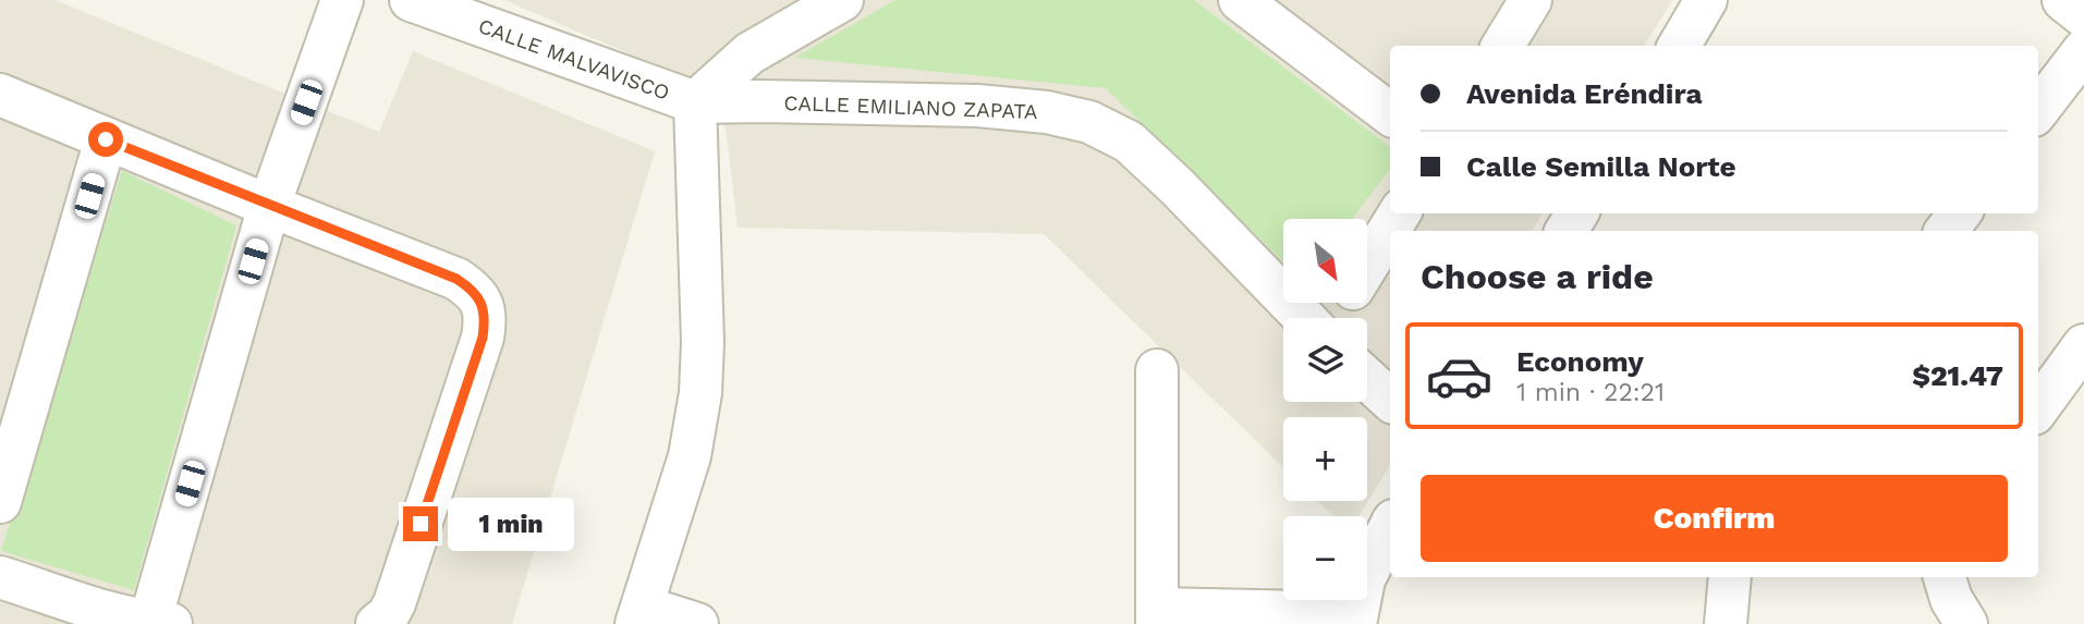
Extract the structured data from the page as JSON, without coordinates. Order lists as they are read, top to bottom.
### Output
{
  "streets": {
    "street": ["CALLE MALVAVISCO", "CALLE EMILIANO ZAPATA"]
  },
  "crossings": [
    ["CALLE MALVAVISCO", "CALLE EMILIANO ZAPATA"]
  ],
  "north": "bottom right",
  "page": {
    "banner": ["Avenida Eréndira", "Calle Semilla Norte"],
    "map_buttons": ["+", "−"],
    "heading": "Choose a ride",
    "list": [
      {
        "name": "Economy",
        "note": "1 min · 22:21",
        "value": "$21.47"
      }
    ],
    "buttons": "Confirm",
    "bubble": "1 min"
  }
}
